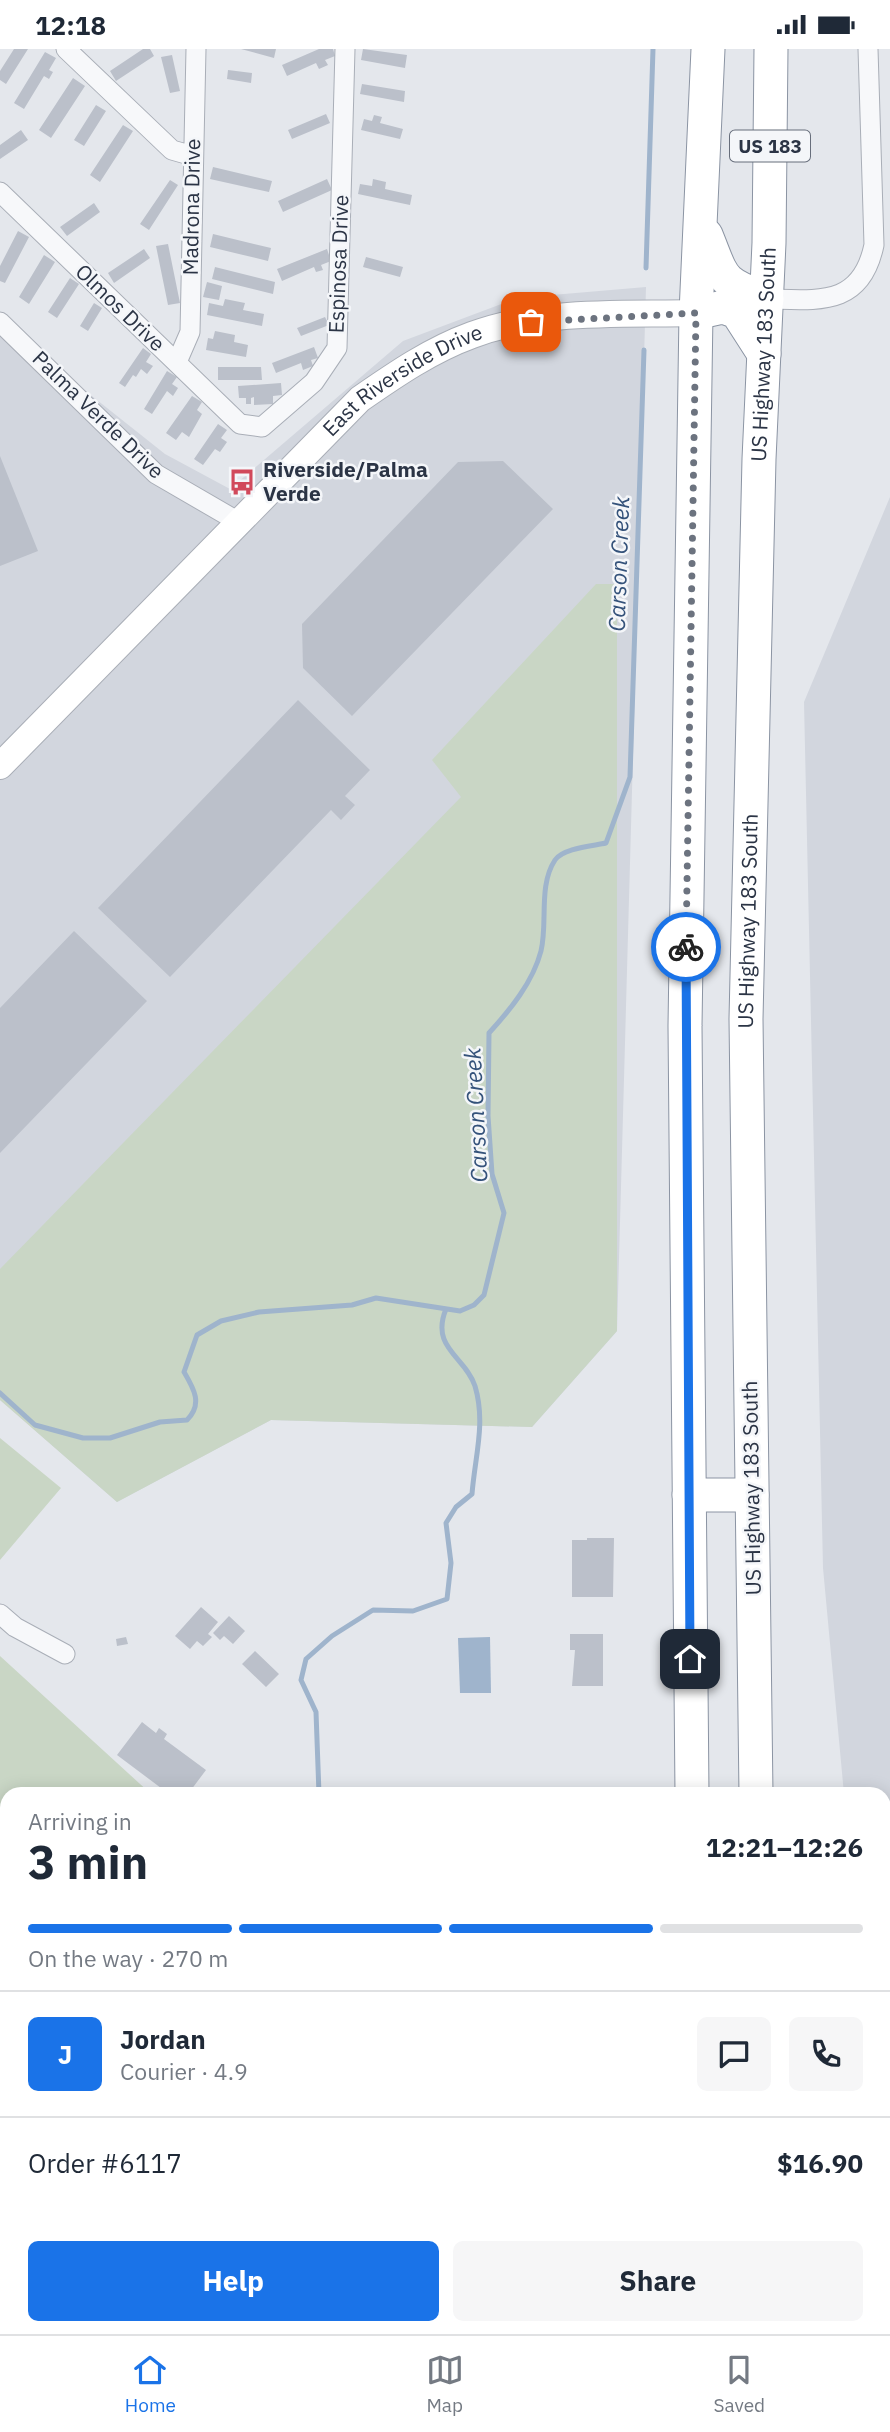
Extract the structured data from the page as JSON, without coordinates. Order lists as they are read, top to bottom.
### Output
{
  "streets": {
    "highway": ["US 183", "US Highway 183 South"],
    "main road": ["East Riverside Drive"],
    "street": [
      "Madrona Drive",
      "Espinosa Drive",
      "Olmos Drive",
      "Palma Verde Drive"
    ]
  },
  "crossings": [
    ["US 183", "East Riverside Drive"],
    ["Madrona Drive", "Olmos Drive"],
    ["Espinosa Drive", "Olmos Drive"],
    ["East Riverside Drive", "Palma Verde Drive"]
  ],
  "water": ["Carson Creek"],
  "places": {
    "bus stop": ["Riverside/Palma Verde"]
  },
  "page": {
    "status": "12:18",
    "heading": ["3 min", "Arriving in", "12:21–12:26"],
    "panel": [
      "Jordan",
      "Courier · 4.9",
      "Order #6117",
      "$16.90"
    ],
    "bar": "On the way · 270 m",
    "round": "J",
    "buttons": ["Help", "Share"],
    "tabs": ["Home", "Map", "Saved"]
  }
}
